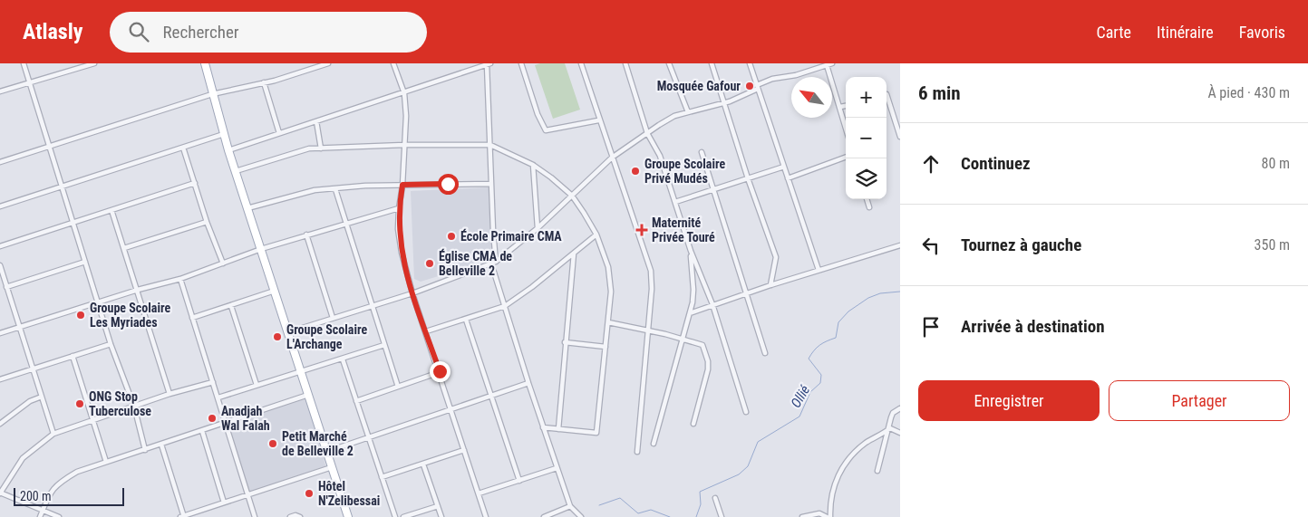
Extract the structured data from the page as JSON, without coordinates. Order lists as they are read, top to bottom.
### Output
{
  "water": ["Ollié"],
  "places": {
    "other": [
      "Mosquée Gafour",
      "Groupe Scolaire Privé Mudés",
      "École Primaire CMA",
      "Église CMA de Belleville 2",
      "Groupe Scolaire Les Myriades",
      "Groupe Scolaire L'Archange",
      "ONG Stop Tuberculose",
      "Anadjah Wal Falah",
      "Petit Marché de Belleville 2",
      "Hôtel N'Zelibessai"
    ],
    "health": ["Maternité Privée Touré"]
  },
  "scale_bar": "200 m",
  "north": "top left",
  "page": {
    "header": "Atlasly",
    "search": "Rechercher",
    "nav": ["Carte", "Itinéraire", "Favoris"],
    "heading": ["6 min", "À pied · 430 m"],
    "map_buttons": ["+", "−"],
    "list": [
      ["Continuez", "80 m"],
      ["Tournez à gauche", "350 m"],
      "Arrivée à destination"
    ],
    "buttons": ["Enregistrer", "Partager"],
    "scale": "200 m"
  }
}
